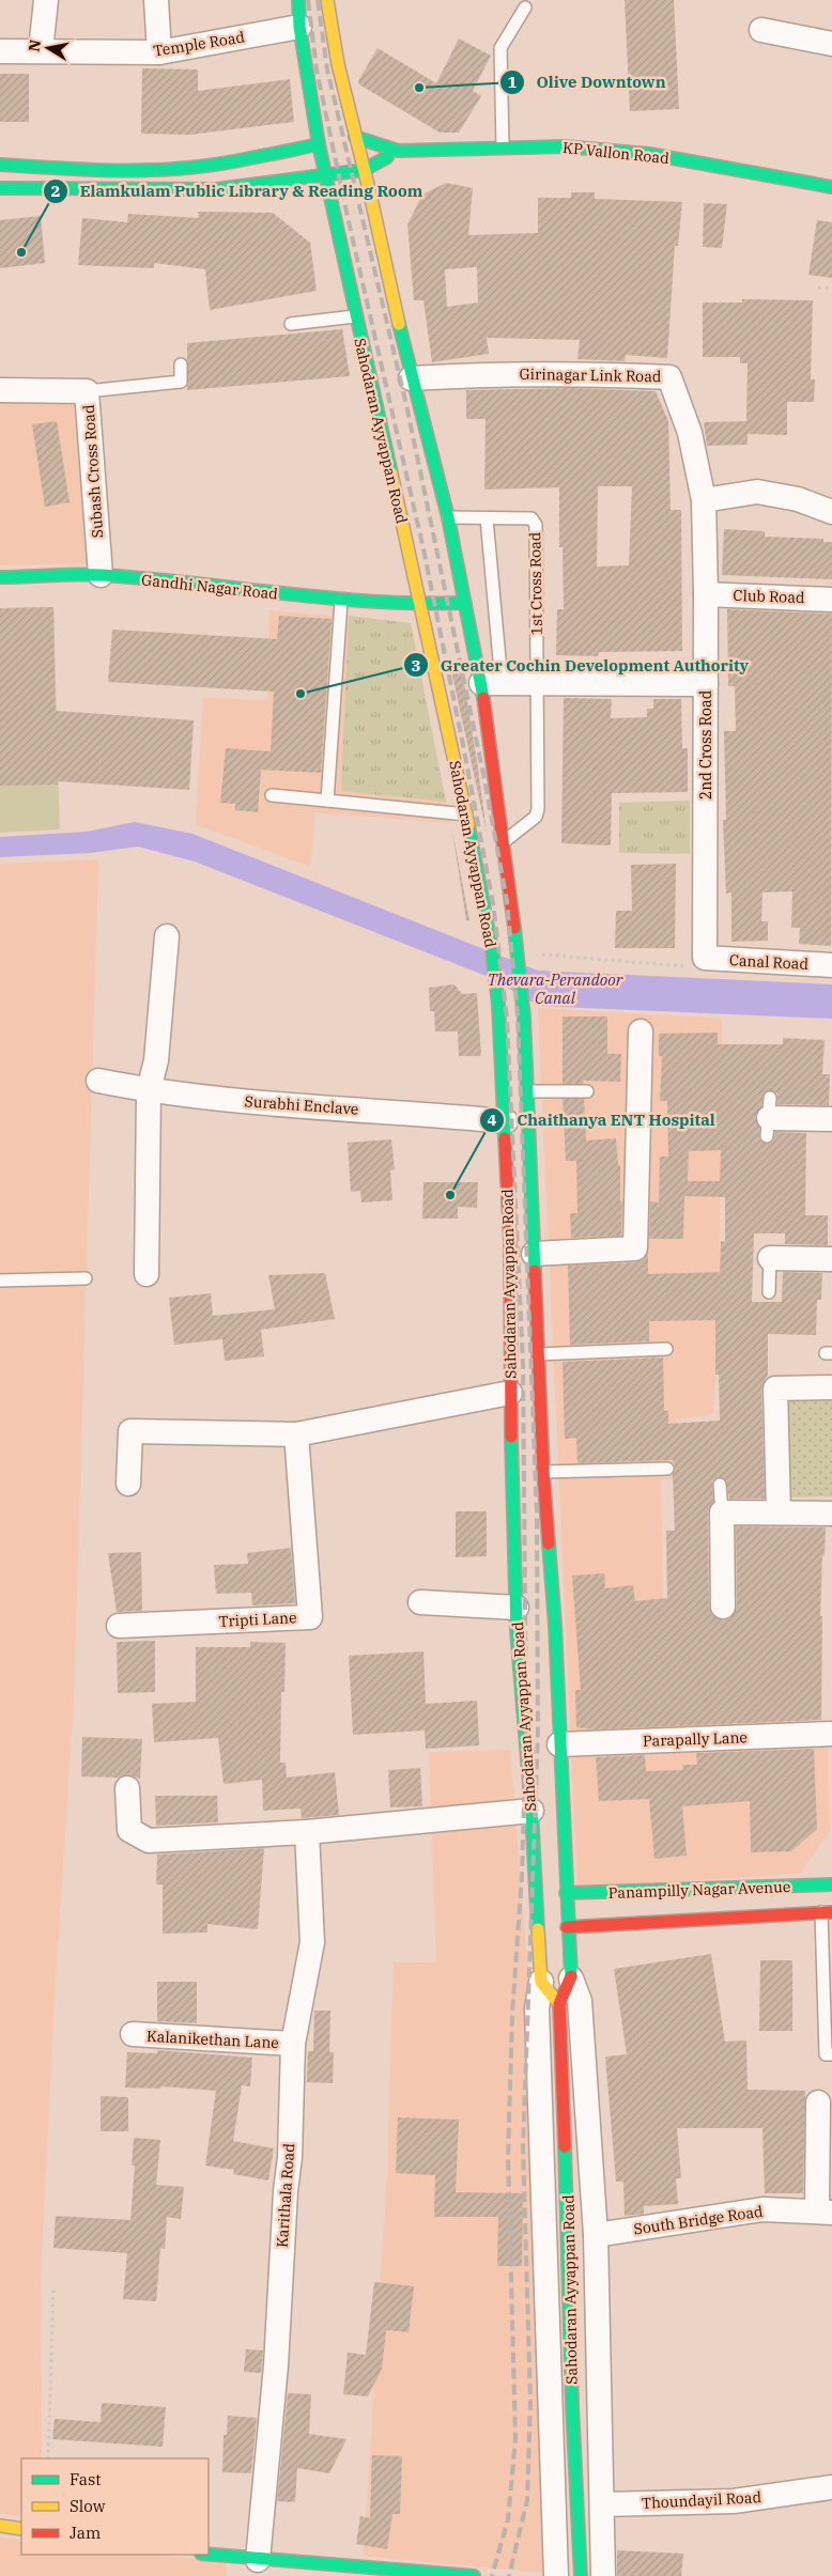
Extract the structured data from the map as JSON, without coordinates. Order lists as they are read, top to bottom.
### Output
{
  "streets": {
    "main road": [
      "KP Vallon Road",
      "Sahodaran Ayyappan Road",
      "Gandhi Nagar Road",
      "Panampilly Nagar Avenue"
    ],
    "street": [
      "Temple Road",
      "Girinagar Link Road",
      "Subash Cross Road",
      "Club Road",
      "2nd Cross Road",
      "Canal Road",
      "Surabhi Enclave",
      "Tripti Lane",
      "Parapally Lane",
      "Kalanikethan Lane",
      "Karithala Road",
      "South Bridge Road",
      "Thoundayil Road"
    ],
    "lane": ["1st Cross Road"]
  },
  "crossings": [
    ["Temple Road", "Sahodaran Ayyappan Road"],
    ["KP Vallon Road", "Sahodaran Ayyappan Road"],
    ["Girinagar Link Road", "Sahodaran Ayyappan Road"],
    ["Girinagar Link Road", "2nd Cross Road"],
    ["Sahodaran Ayyappan Road", "1st Cross Road"],
    ["Sahodaran Ayyappan Road", "Gandhi Nagar Road"],
    ["Sahodaran Ayyappan Road", "Surabhi Enclave"],
    ["Sahodaran Ayyappan Road", "Parapally Lane"],
    ["Sahodaran Ayyappan Road", "Panampilly Nagar Avenue"],
    ["Subash Cross Road", "Gandhi Nagar Road"],
    ["Club Road", "2nd Cross Road"],
    ["2nd Cross Road", "Canal Road"],
    ["Kalanikethan Lane", "Karithala Road"]
  ],
  "water": ["Thevara-Perandoor Canal"],
  "places": [
    "Olive Downtown",
    "Elamkulam Public Library & Reading Room",
    "Greater Cochin Development Authority",
    "Chaithanya ENT Hospital"
  ],
  "legend": ["Fast", "Slow", "Jam"],
  "north": "left"
}
